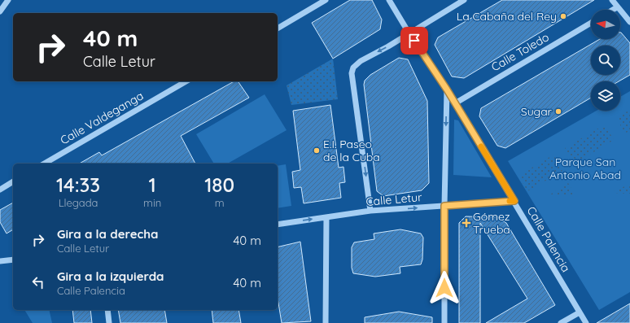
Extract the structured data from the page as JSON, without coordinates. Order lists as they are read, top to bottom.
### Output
{
  "streets": {
    "street": [
      "Calle Toledo",
      "Calle Valdeganga",
      "Calle Letur",
      "Calle Palencia"
    ]
  },
  "crossings": [
    ["Calle Toledo", "Calle Palencia"],
    ["Calle Letur", "Calle Palencia"]
  ],
  "one_way": ["Calle Letur"],
  "parks": ["Parque San Antonio Abad"],
  "places": {
    "other": ["La Cabaña del Rey", "Sugar", "E.I. Paseo de la Cuba"],
    "health": ["Gómez Trueba"]
  },
  "north": "left",
  "page": {
    "turn": ["40 m", "Calle Letur"],
    "eta": [
      "14:33",
      "Llegada",
      "1",
      "min",
      "180",
      "m"
    ],
    "list": [
      {
        "name": "Gira a la derecha",
        "note": "Calle Letur",
        "value": "40 m"
      },
      {
        "name": "Gira a la izquierda",
        "note": "Calle Palencia",
        "value": "40 m"
      }
    ]
  }
}
